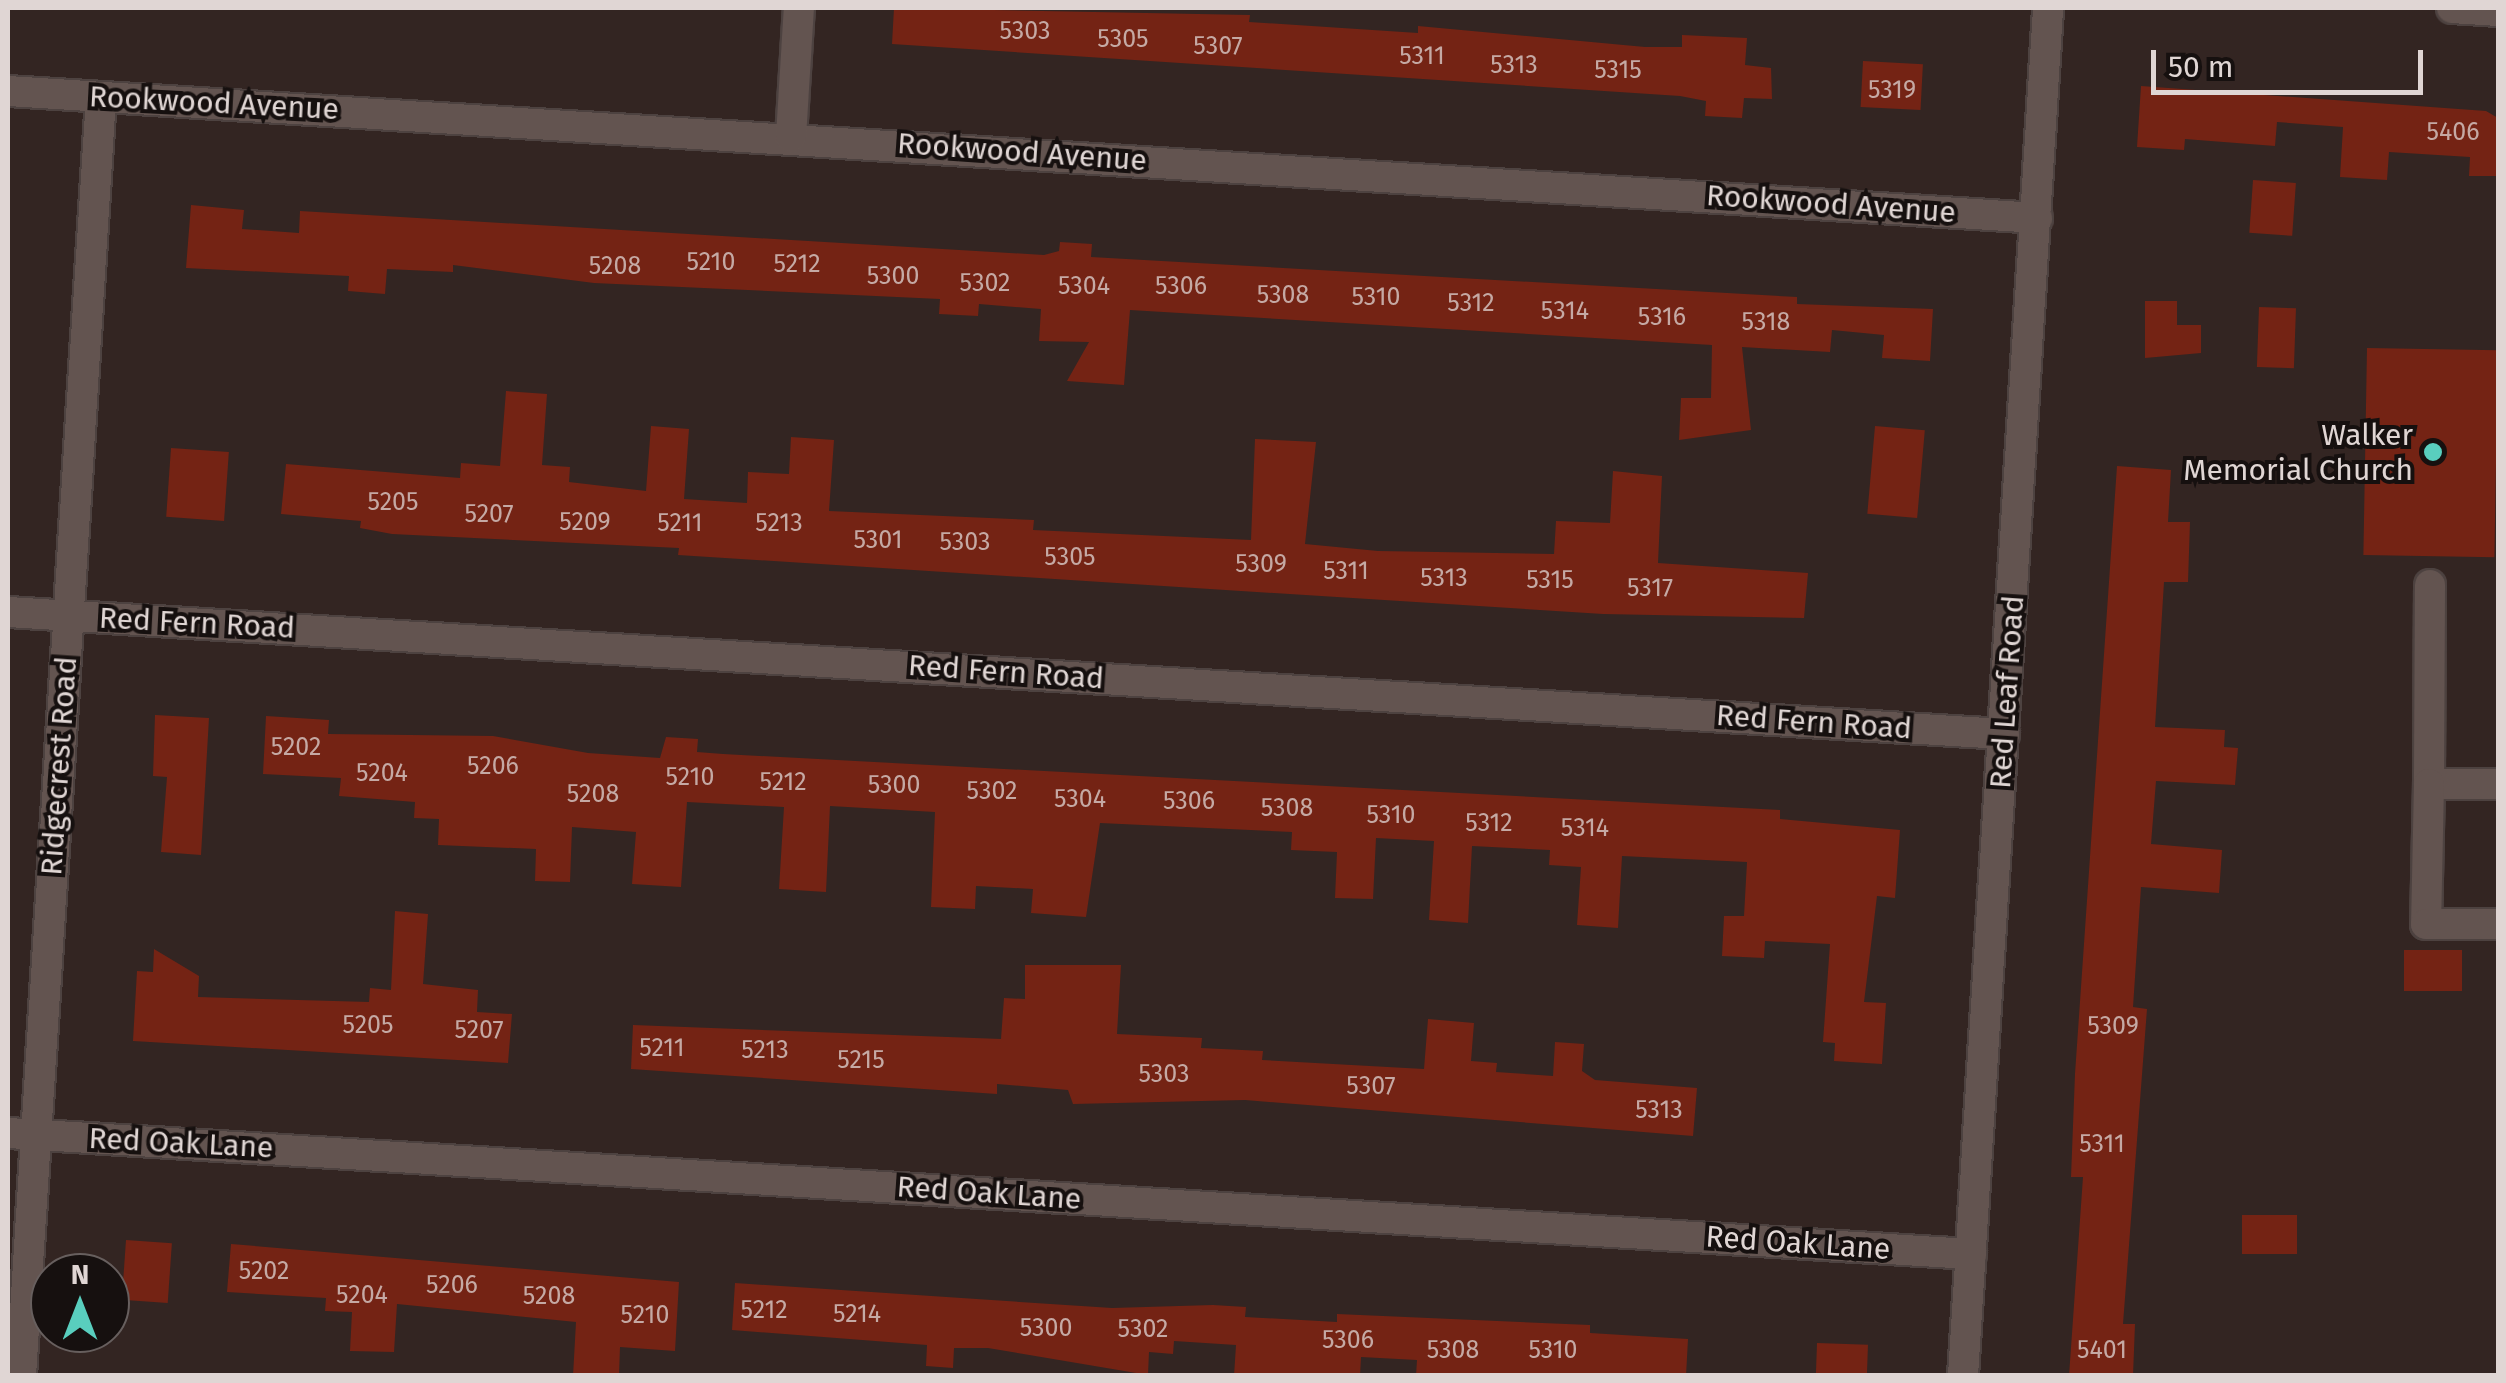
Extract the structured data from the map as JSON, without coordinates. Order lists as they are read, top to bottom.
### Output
{
  "streets": {
    "street": [
      "Rookwood Avenue",
      "Red Fern Road",
      "Red Leaf Road",
      "Ridgecrest Road",
      "Red Oak Lane"
    ]
  },
  "crossings": [
    ["Rookwood Avenue", "Red Leaf Road"],
    ["Rookwood Avenue", "Ridgecrest Road"],
    ["Red Fern Road", "Red Leaf Road"],
    ["Red Fern Road", "Ridgecrest Road"],
    ["Red Leaf Road", "Red Oak Lane"],
    ["Ridgecrest Road", "Red Oak Lane"]
  ],
  "places": ["Walker Memorial Church"],
  "house_numbers": [
    "5303",
    "5305",
    "5307",
    "5311",
    "5313",
    "5315",
    "5319",
    "5406",
    "5210",
    "5212",
    "5208",
    "5300",
    "5302",
    "5304",
    "5306",
    "5308",
    "5310",
    "5312",
    "5314",
    "5316",
    "5318",
    "5205",
    "5207",
    "5209",
    "5211",
    "5213",
    "5301",
    "5303",
    "5305",
    "5309",
    "5311",
    "5313",
    "5315",
    "5317",
    "5202",
    "5206",
    "5204",
    "5210",
    "5212",
    "5300",
    "5302",
    "5208",
    "5304",
    "5306",
    "5308",
    "5310",
    "5312",
    "5314",
    "5205",
    "5309",
    "5207",
    "5211",
    "5213",
    "5215",
    "5303",
    "5307",
    "5313",
    "5311",
    "5202",
    "5206",
    "5204",
    "5208",
    "5212",
    "5214",
    "5210",
    "5300",
    "5302",
    "5306",
    "5308",
    "5310",
    "5401"
  ],
  "scale_bar": "50 m",
  "north": "top"
}
